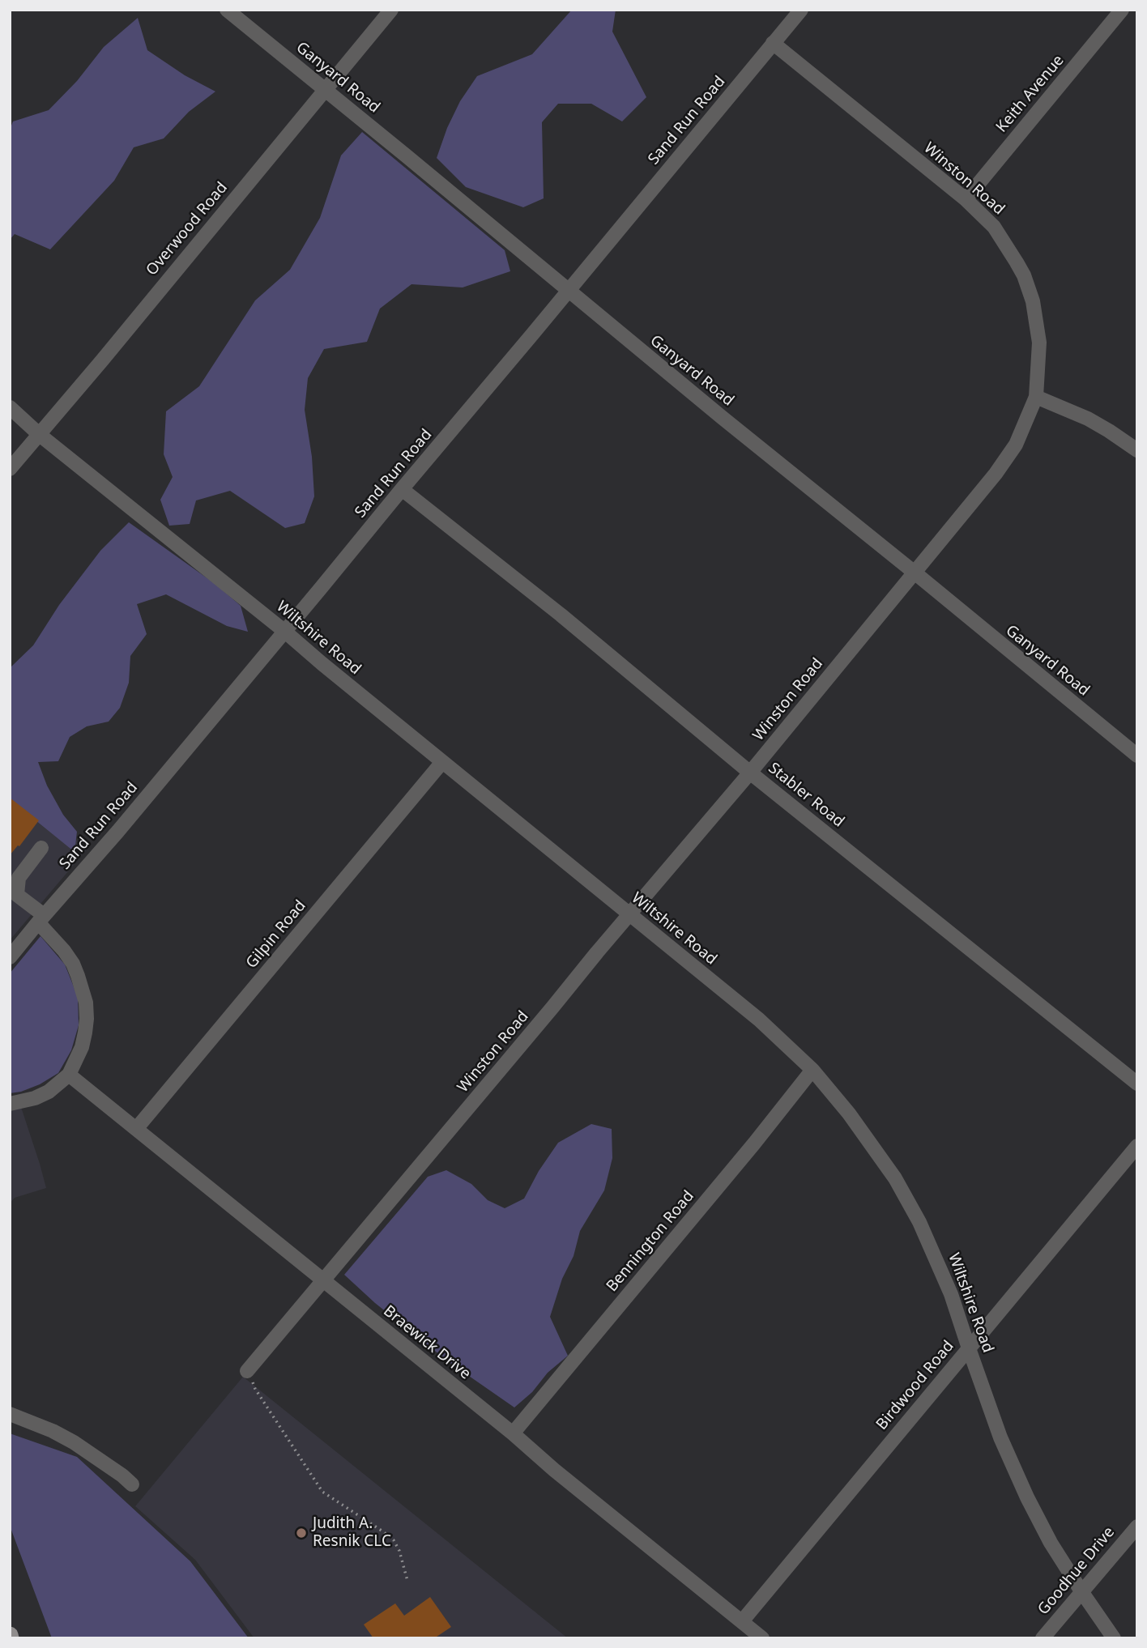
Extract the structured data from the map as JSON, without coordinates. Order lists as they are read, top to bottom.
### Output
{
  "streets": {
    "street": [
      "Ganyard Road",
      "Keith Avenue",
      "Sand Run Road",
      "Winston Road",
      "Overwood Road",
      "Wiltshire Road",
      "Stabler Road",
      "Gilpin Road",
      "Bennington Road",
      "Braewick Drive",
      "Birdwood Road",
      "Goodhue Drive"
    ]
  },
  "crossings": [
    ["Ganyard Road", "Sand Run Road"],
    ["Ganyard Road", "Winston Road"],
    ["Ganyard Road", "Overwood Road"],
    ["Keith Avenue", "Winston Road"],
    ["Sand Run Road", "Winston Road"],
    ["Sand Run Road", "Wiltshire Road"],
    ["Sand Run Road", "Stabler Road"],
    ["Winston Road", "Wiltshire Road"],
    ["Winston Road", "Stabler Road"],
    ["Winston Road", "Braewick Drive"],
    ["Overwood Road", "Wiltshire Road"],
    ["Wiltshire Road", "Gilpin Road"],
    ["Wiltshire Road", "Bennington Road"],
    ["Wiltshire Road", "Birdwood Road"],
    ["Wiltshire Road", "Goodhue Drive"],
    ["Gilpin Road", "Braewick Drive"],
    ["Bennington Road", "Braewick Drive"],
    ["Braewick Drive", "Birdwood Road"]
  ],
  "places": ["Judith A. Resnik CLC"]
}
